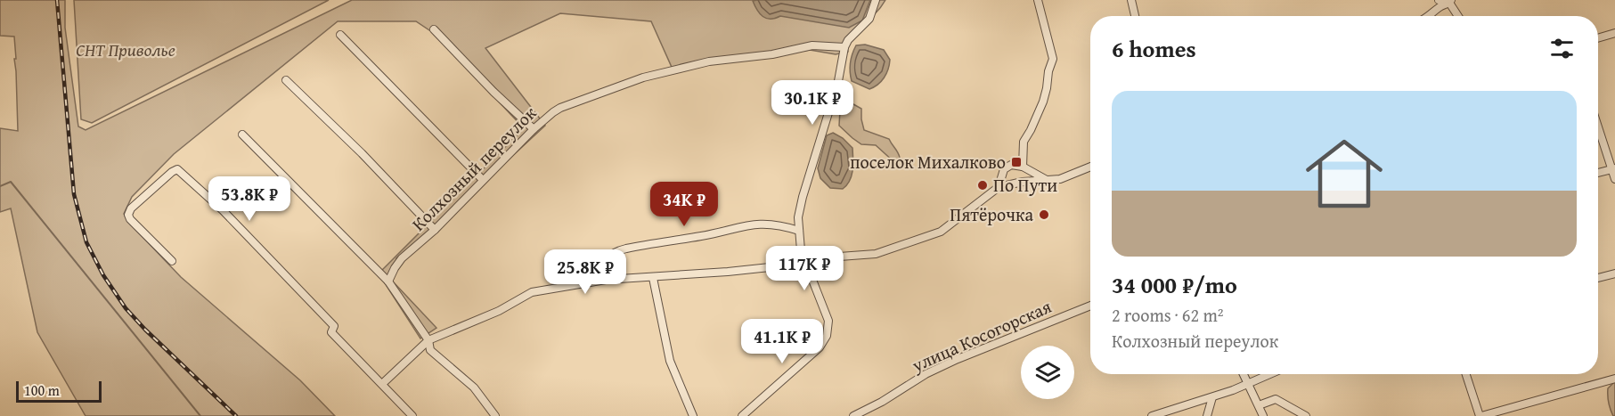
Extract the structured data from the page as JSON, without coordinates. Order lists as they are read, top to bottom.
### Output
{
  "streets": {
    "street": ["Колхозный переулок", "улица Косогорская"]
  },
  "parks": ["СНТ Приволье"],
  "places": {
    "transit": ["поселок Михалково"],
    "other": ["По Пути", "Пятёрочка"]
  },
  "scale_bar": "100 m",
  "page": {
    "heading": "6 homes",
    "price": [
      "30.1K ₽",
      "53.8K ₽",
      "34K ₽",
      "117K ₽",
      "25.8K ₽",
      "41.1K ₽"
    ],
    "list": [
      {
        "name": "34 000 ₽/mo",
        "note": "2 rooms · 62 m² · Колхозный переулок"
      }
    ],
    "scale": "100 m"
  }
}
